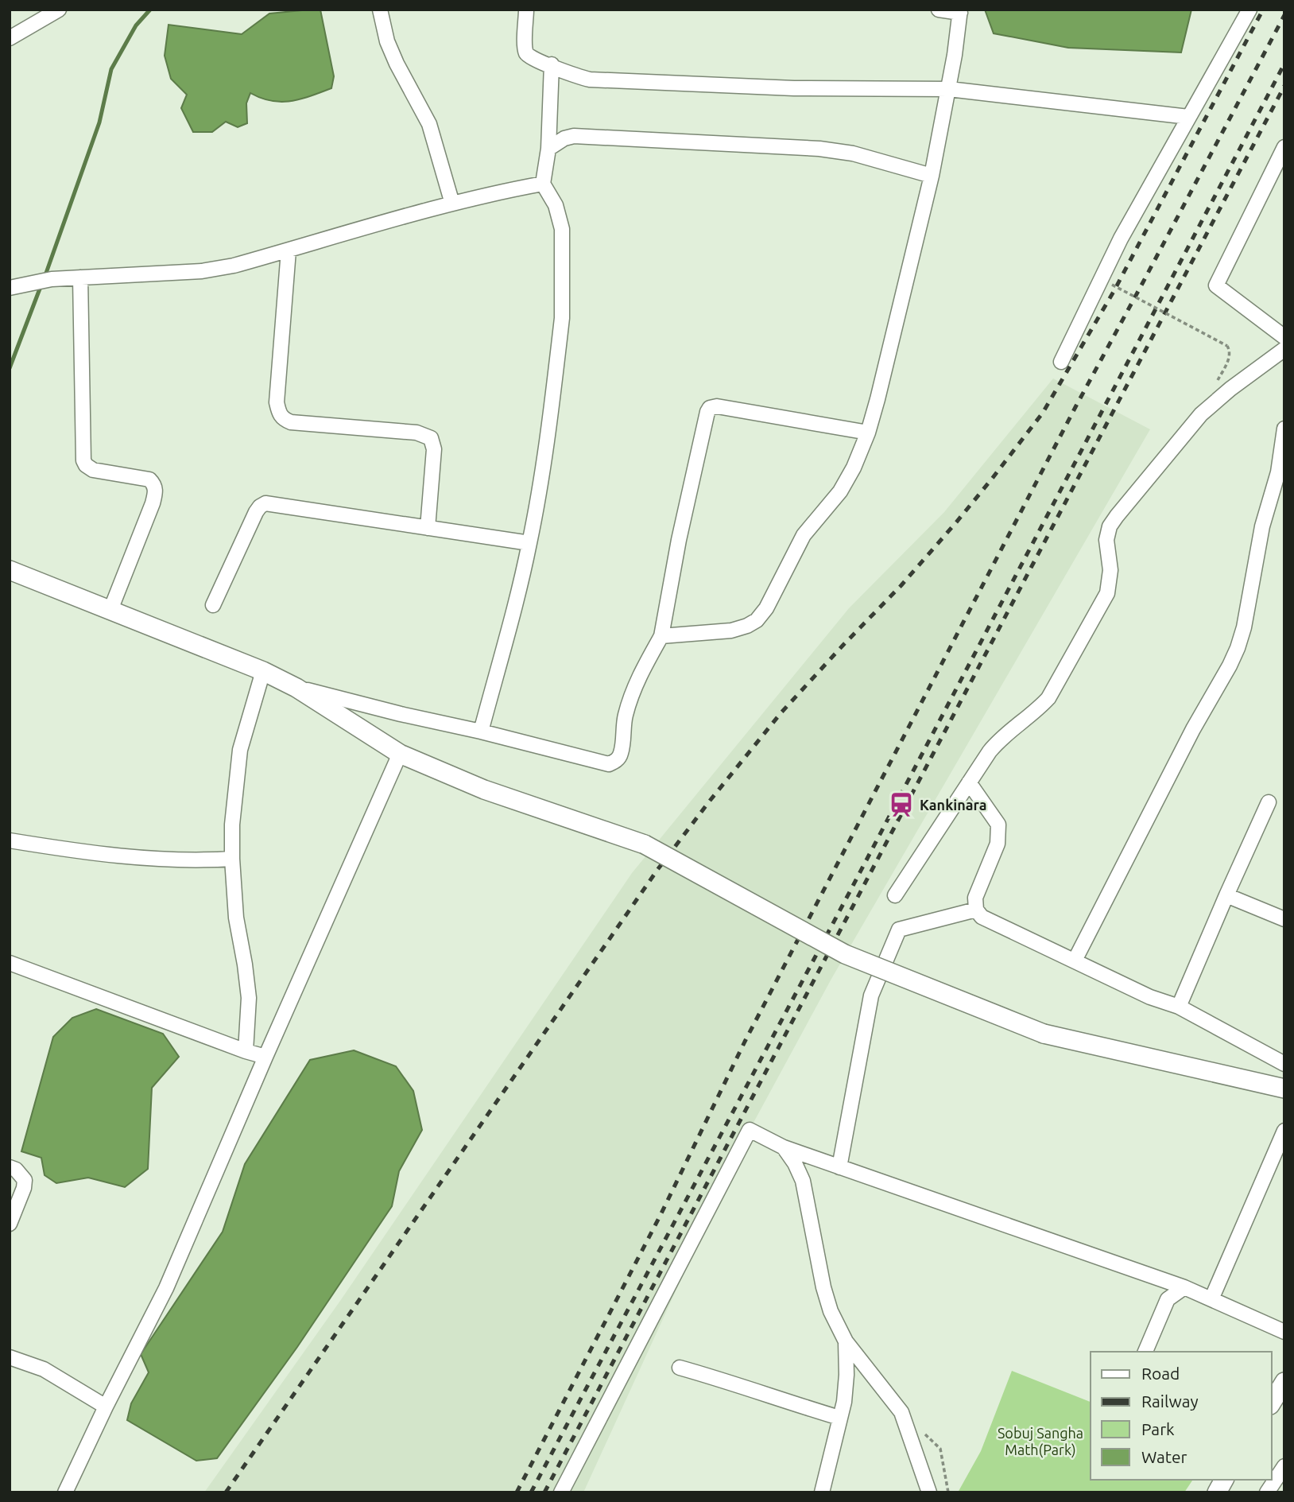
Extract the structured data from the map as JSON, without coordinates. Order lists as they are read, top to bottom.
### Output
{
  "parks": ["Sobuj Sangha Math(Park)"],
  "places": {
    "station": ["Kankinara"]
  },
  "legend": [
    "Road",
    "Railway",
    "Park",
    "Water"
  ]
}
